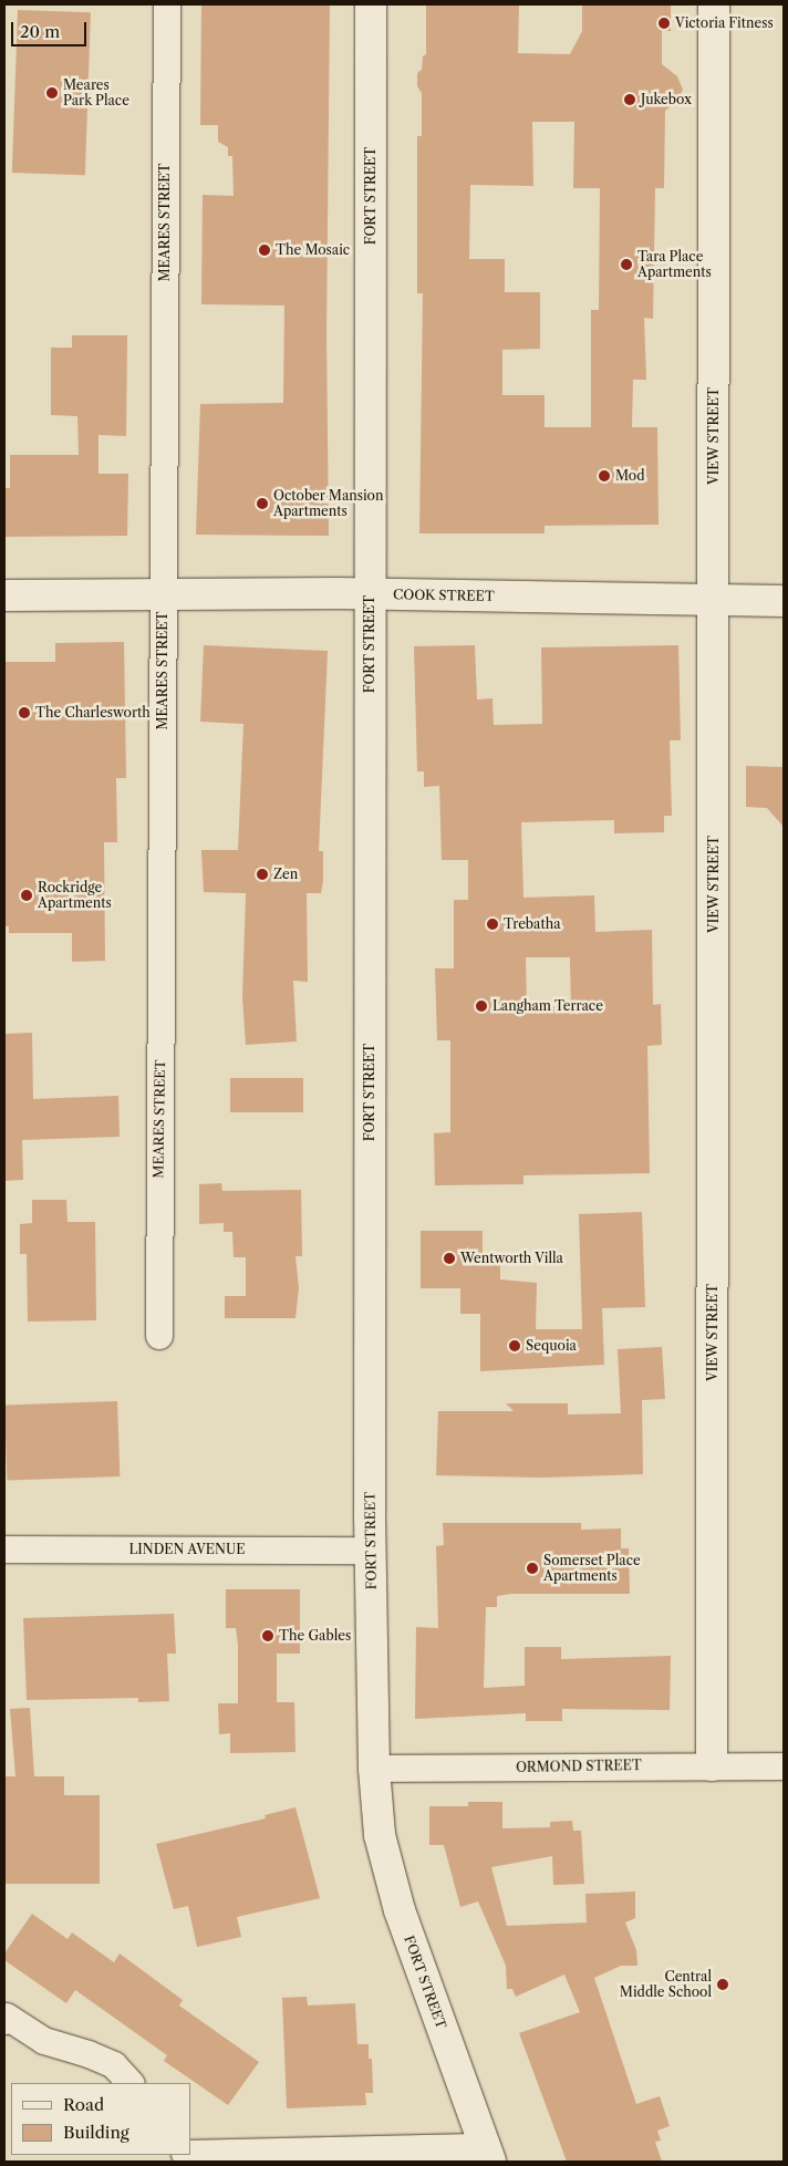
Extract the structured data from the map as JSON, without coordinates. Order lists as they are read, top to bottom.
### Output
{
  "streets": {
    "main road": ["FORT STREET", "VIEW STREET", "COOK STREET"],
    "street": ["MEARES STREET", "LINDEN AVENUE", "ORMOND STREET"]
  },
  "crossings": [
    ["FORT STREET", "COOK STREET"],
    ["FORT STREET", "LINDEN AVENUE"],
    ["FORT STREET", "ORMOND STREET"],
    ["MEARES STREET", "COOK STREET"],
    ["VIEW STREET", "COOK STREET"],
    ["VIEW STREET", "ORMOND STREET"]
  ],
  "places": [
    "Victoria Fitness",
    "Meares Park Place",
    "Jukebox",
    "The Mosaic",
    "Tara Place Apartments",
    "Mod",
    "October Mansion Apartments",
    "The Charlesworth",
    "Zen",
    "Rockridge Apartments",
    "Trebatha",
    "Langham Terrace",
    "Wentworth Villa",
    "Sequoia",
    "Somerset Place Apartments",
    "The Gables",
    "Central Middle School"
  ],
  "legend": ["Road", "Building"],
  "scale_bar": "20 m"
}
